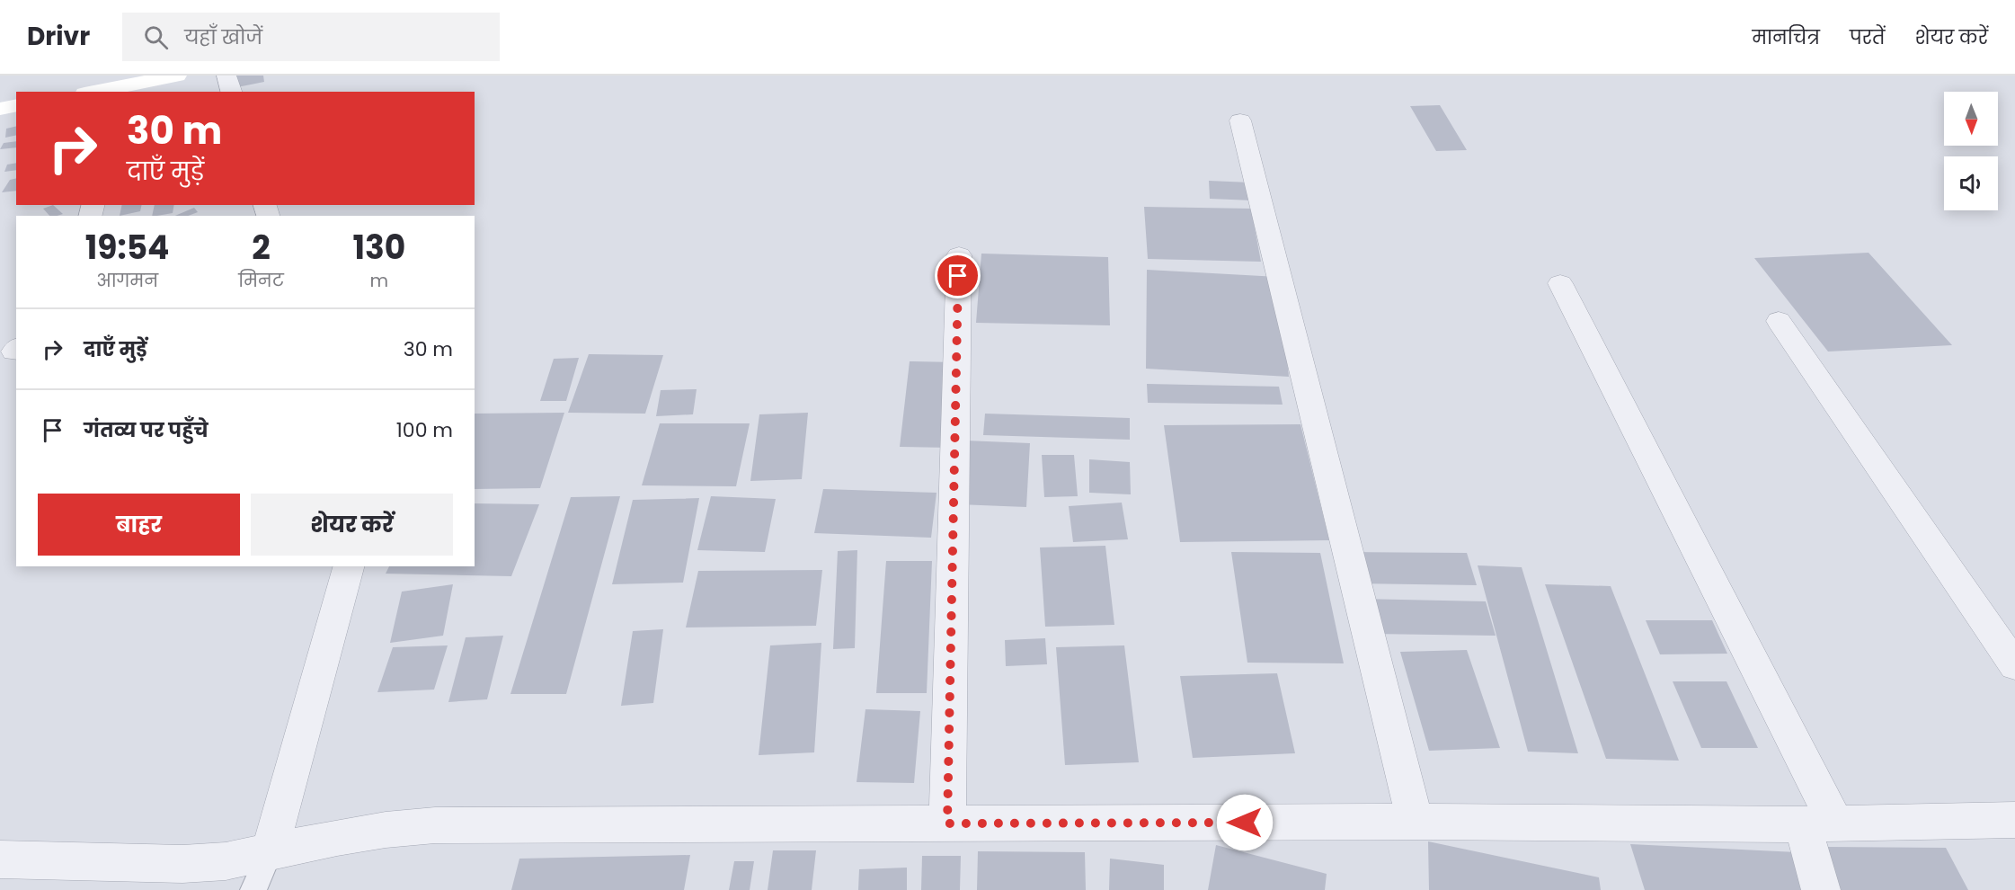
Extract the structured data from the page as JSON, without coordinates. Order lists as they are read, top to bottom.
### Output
{
  "north": "bottom",
  "page": {
    "header": "Drivr",
    "search": "यहाँ खोजें",
    "nav": ["मानचित्र", "परतें", "शेयर करें"],
    "turn": ["30 m", "दाएँ मुड़ें"],
    "eta": [
      "19:54",
      "आगमन",
      "2",
      "मिनट",
      "130",
      "m"
    ],
    "list": [
      {
        "name": "दाएँ मुड़ें",
        "value": "30 m"
      },
      {
        "name": "गंतव्य पर पहुँचे",
        "value": "100 m"
      }
    ],
    "buttons": ["बाहर", "शेयर करें"]
  }
}
